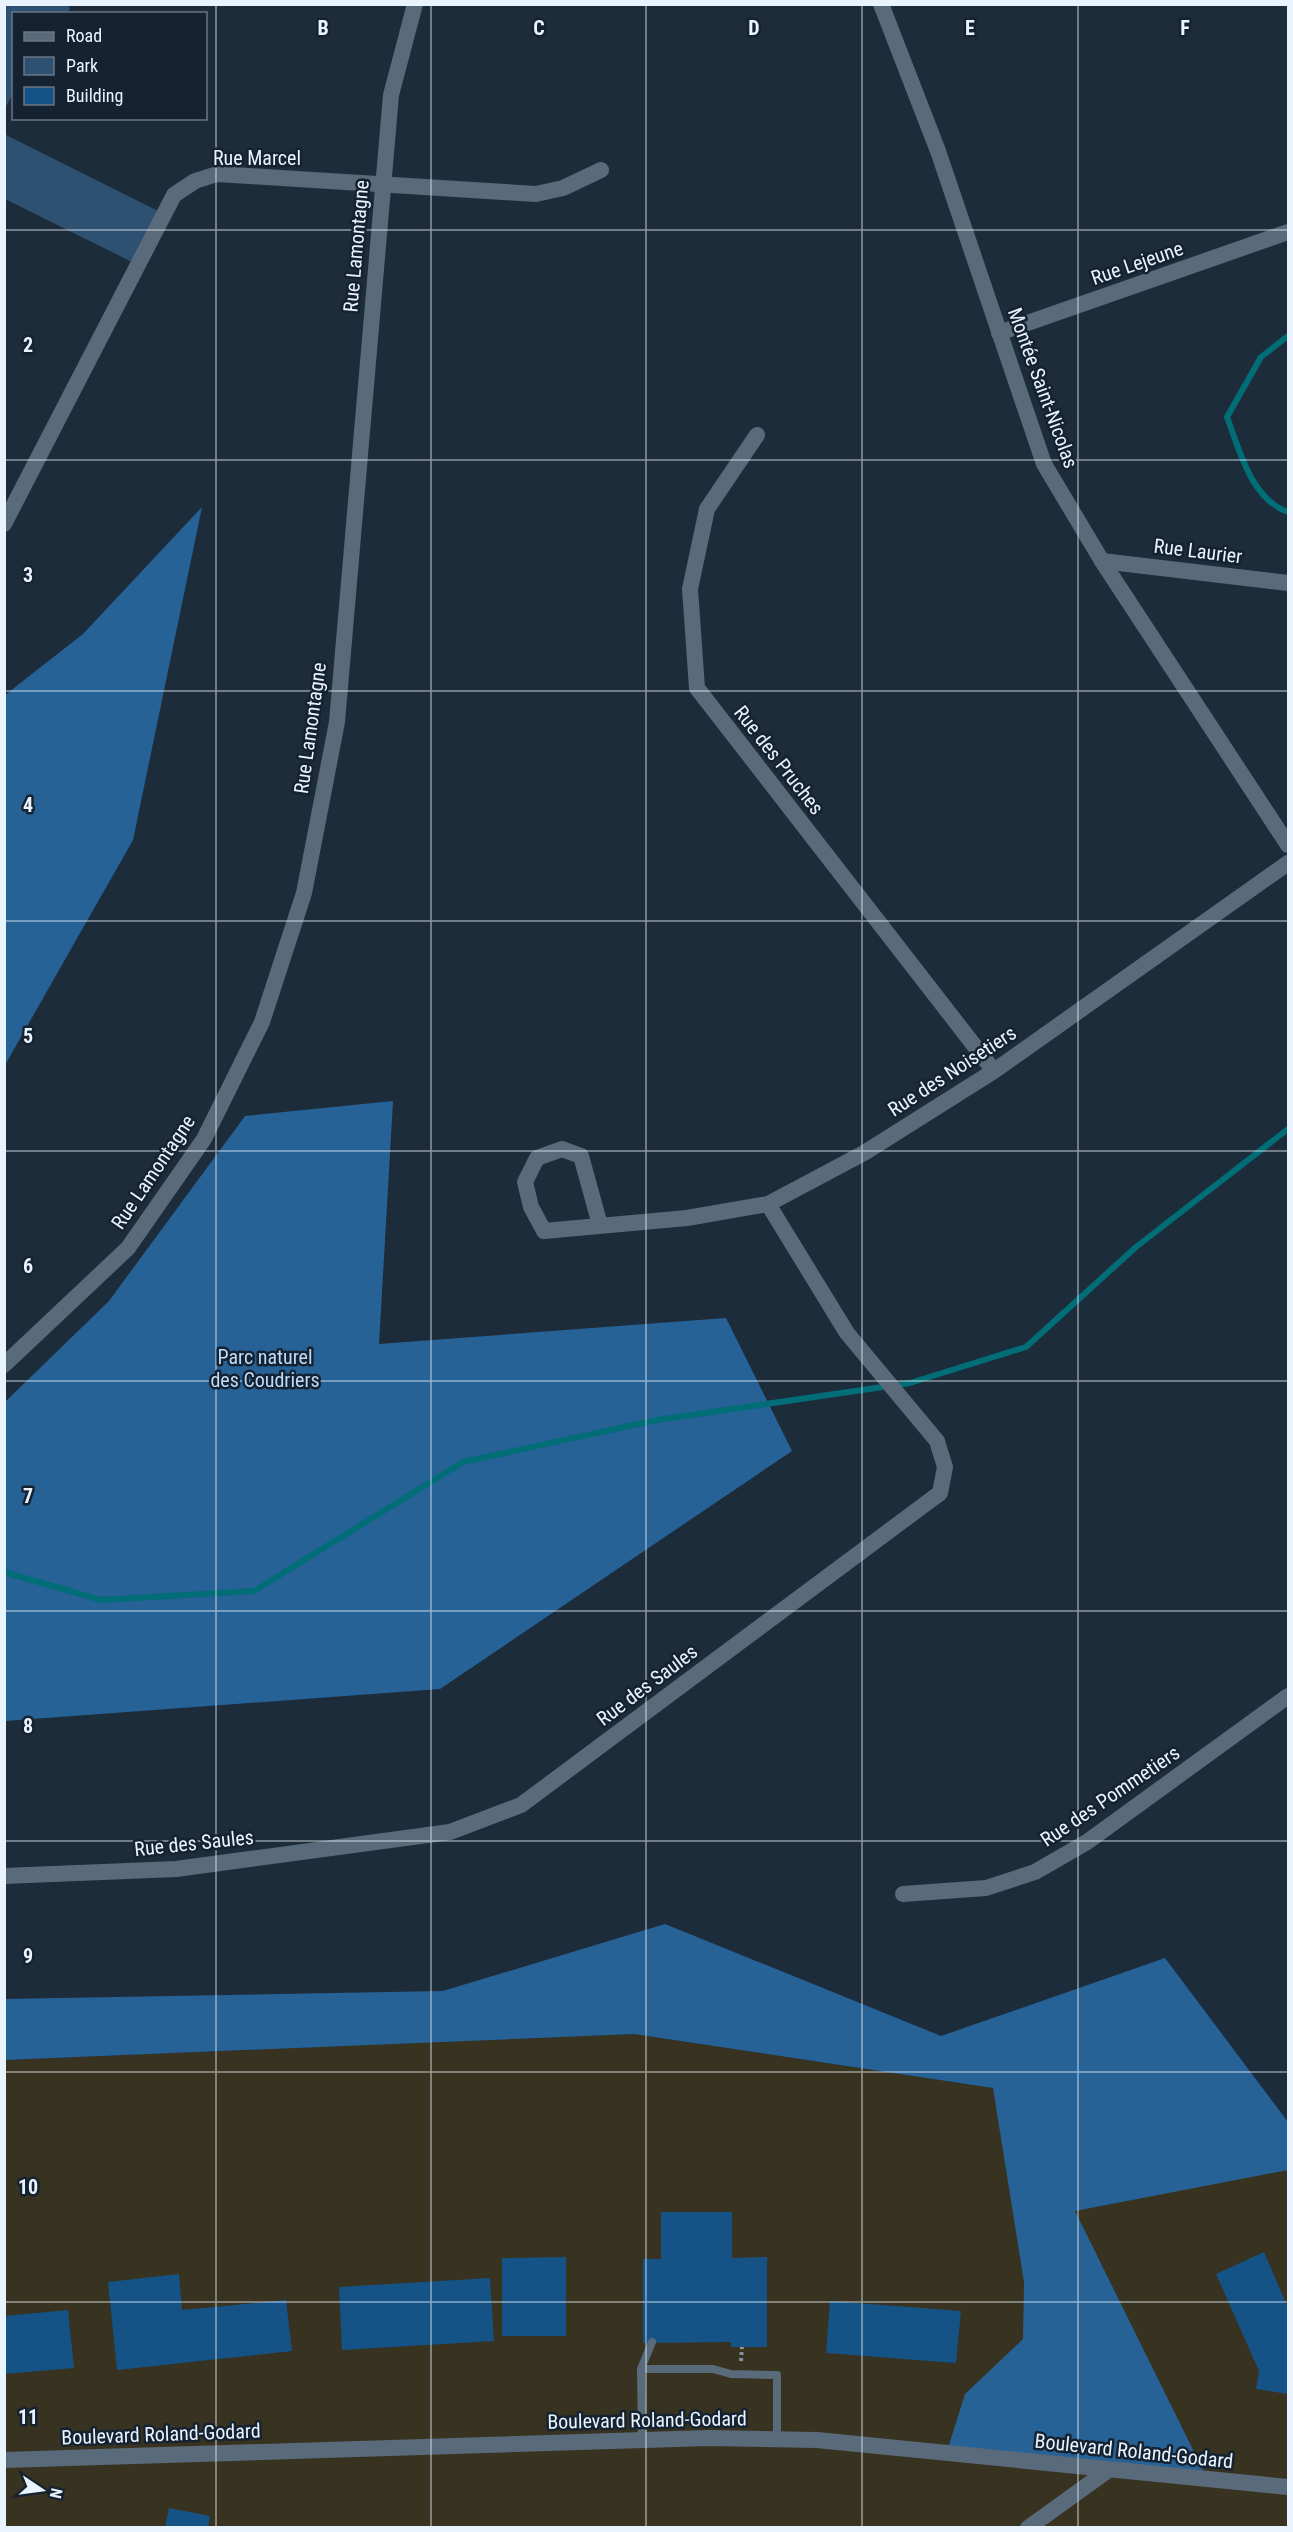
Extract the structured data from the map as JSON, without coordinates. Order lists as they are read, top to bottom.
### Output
{
  "streets": {
    "street": [
      "Rue Marcel",
      "Rue Lamontagne",
      "Rue Lejeune",
      "Montée Saint-Nicolas",
      "Rue Laurier",
      "Rue des Pruches",
      "Rue des Noisetiers",
      "Rue des Saules",
      "Rue des Pommetiers",
      "Boulevard Roland-Godard"
    ]
  },
  "crossings": [
    ["Rue Marcel", "Rue Lamontagne"],
    ["Rue Lejeune", "Montée Saint-Nicolas"],
    ["Montée Saint-Nicolas", "Rue Laurier"],
    ["Rue des Pruches", "Rue des Noisetiers"],
    ["Rue des Noisetiers", "Rue des Saules"]
  ],
  "parks": ["Parc naturel des Coudriers"],
  "legend": ["Road", "Park", "Building"],
  "north": "right",
  "grid": {
    "columns": [
      "B",
      "C",
      "D",
      "E",
      "F"
    ],
    "rows": [
      "2",
      "3",
      "4",
      "5",
      "6",
      "7",
      "8",
      "9",
      "10",
      "11"
    ]
  }
}
